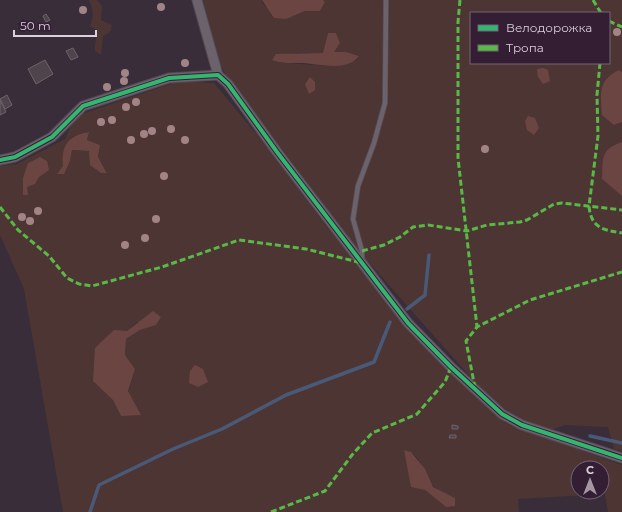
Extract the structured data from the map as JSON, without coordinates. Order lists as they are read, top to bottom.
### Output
{
  "legend": ["Велодорожка", "Тропа"],
  "scale_bar": "50 m",
  "north": "top"
}
